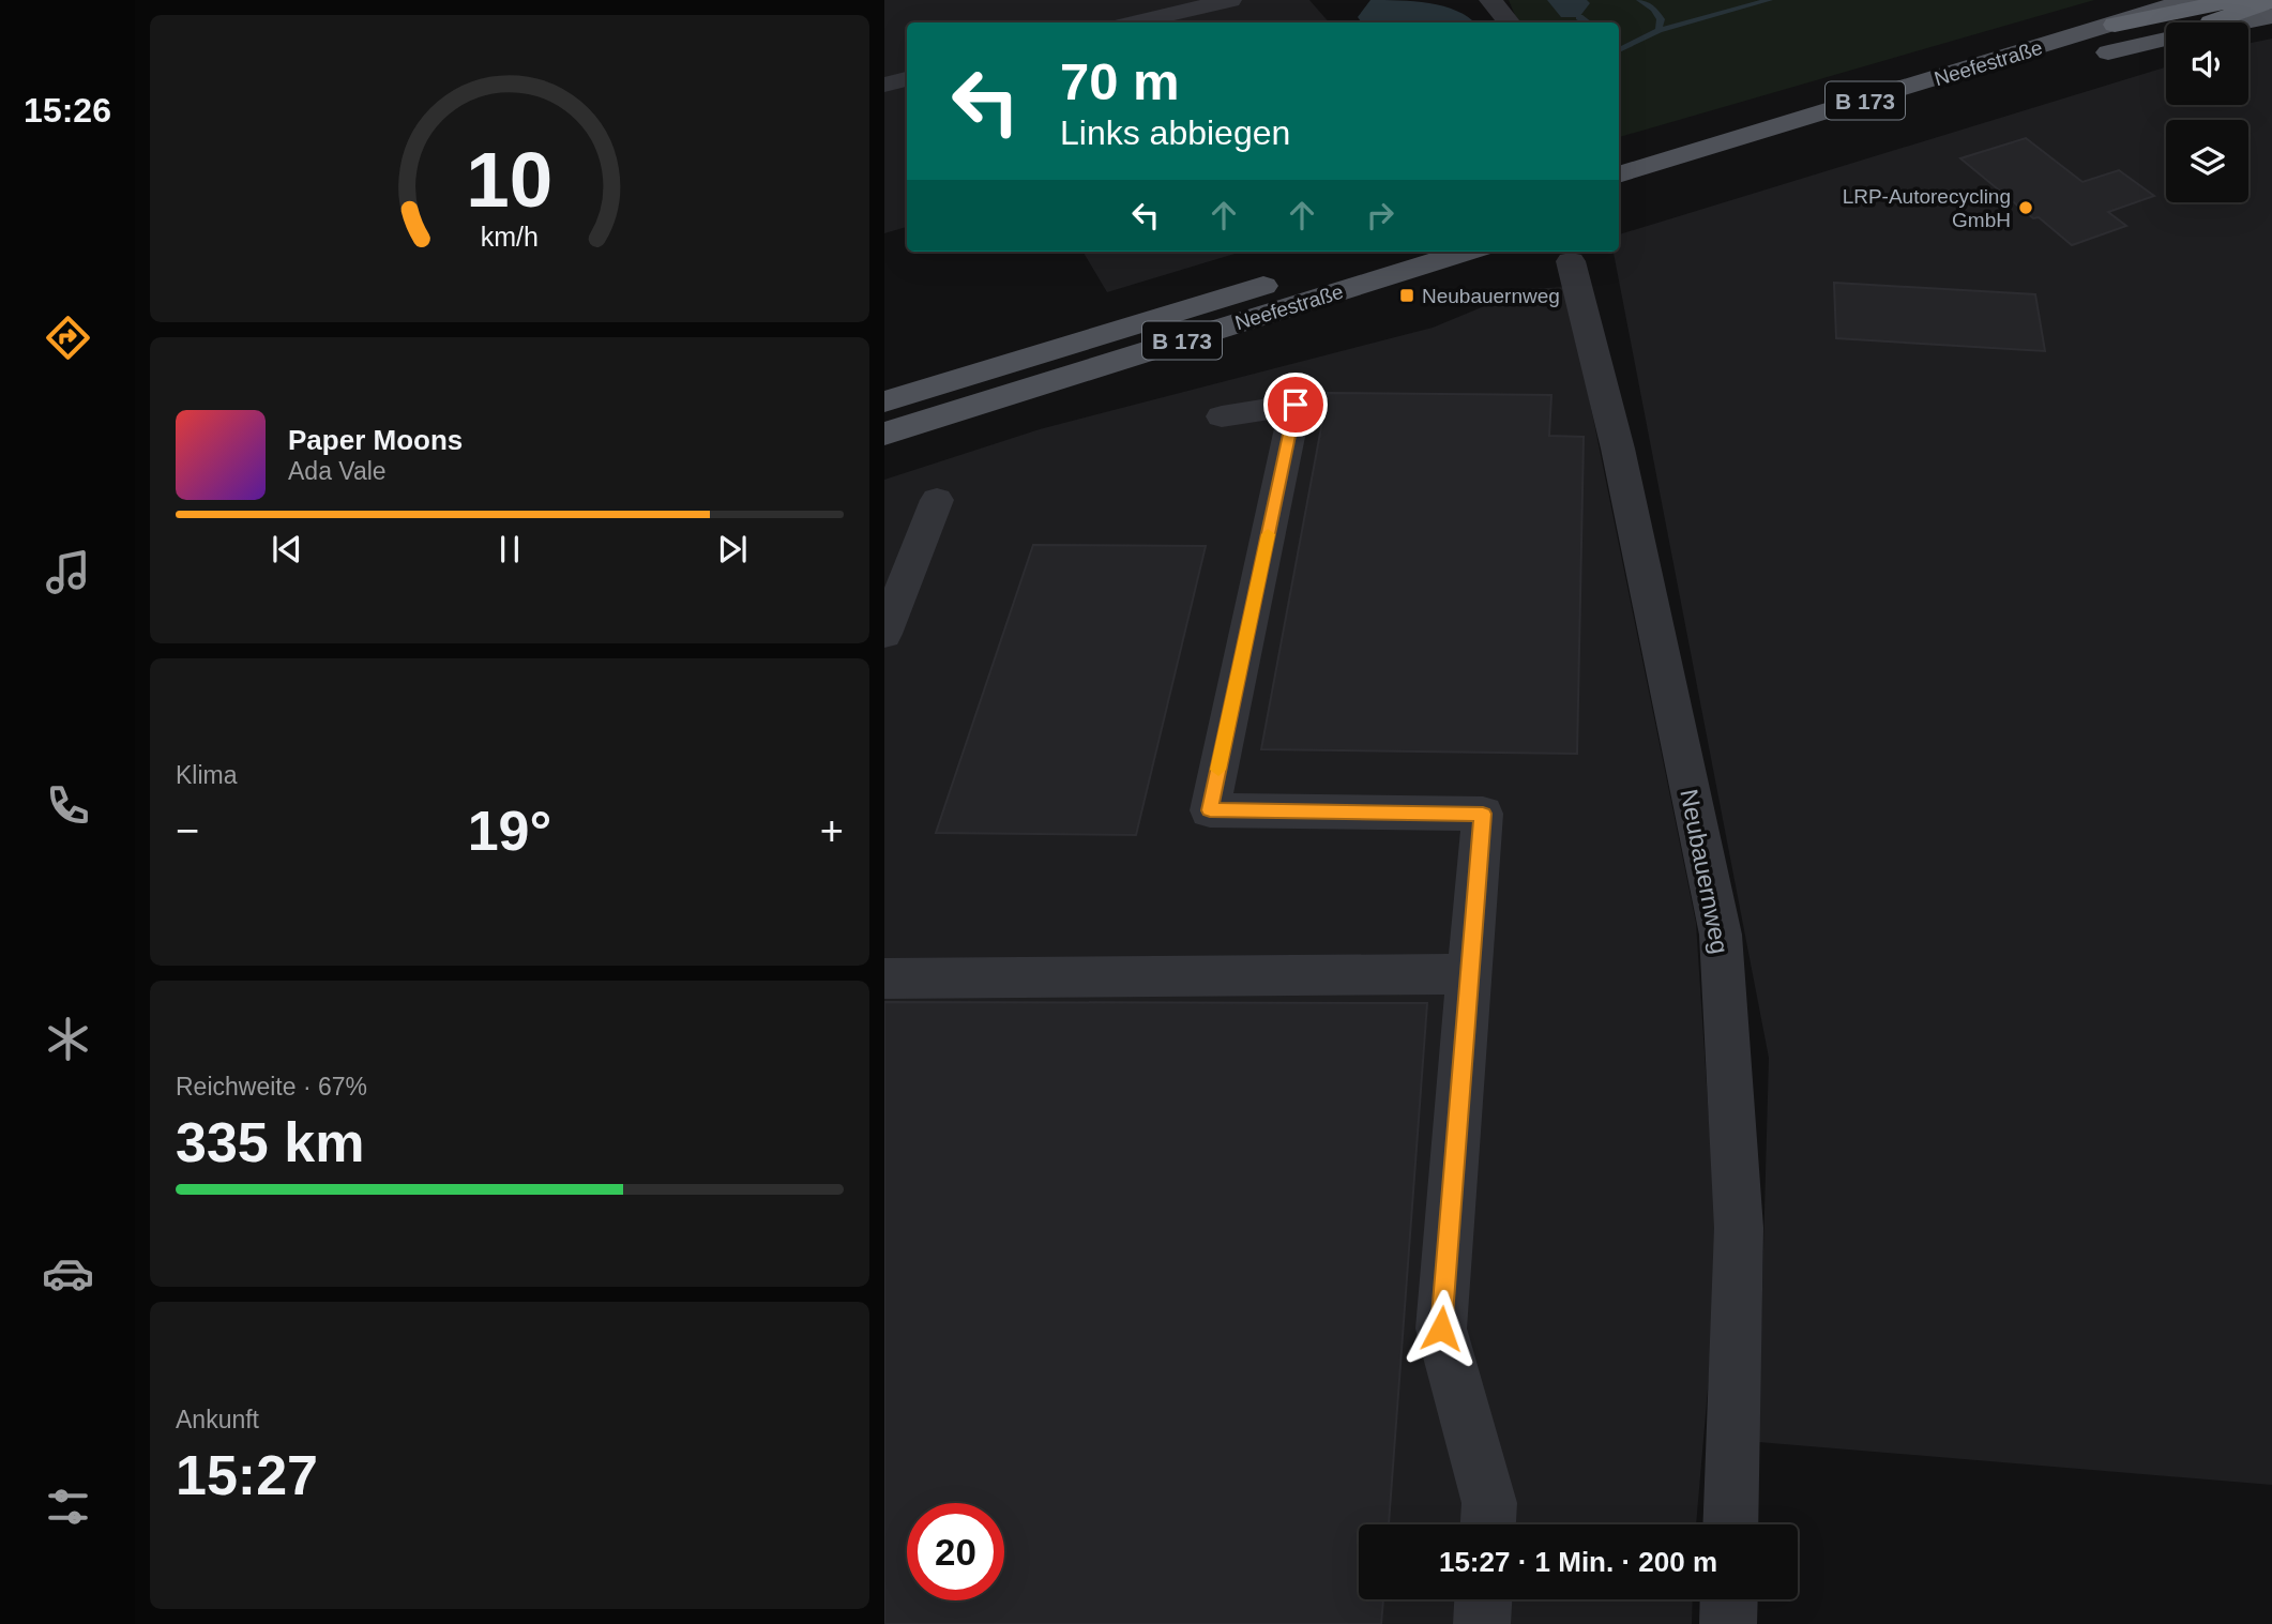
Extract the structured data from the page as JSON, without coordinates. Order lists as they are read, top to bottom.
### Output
{
  "streets": {
    "highway": ["Neefestraße", "B 173"],
    "street": ["Neubauernweg"]
  },
  "crossings": [
    ["Neefestraße", "B 173"]
  ],
  "places": {
    "other": ["LRP-Autorecycling GmbH"],
    "transit": ["Neubauernweg"]
  },
  "page": {
    "tabs": "15:26",
    "turn": ["70 m", "Links abbiegen"],
    "song": ["Paper Moons", "Ada Vale"],
    "tile": [
      "Klima",
      ["Reichweite · 67%", "335 km"],
      ["Ankunft", "15:27"]
    ],
    "heat": ["−", "19°", "+"],
    "limit": "20",
    "trip": "15:27 · 1 Min. · 200 m",
    "gauge": ["10", "km/h"]
  }
}
